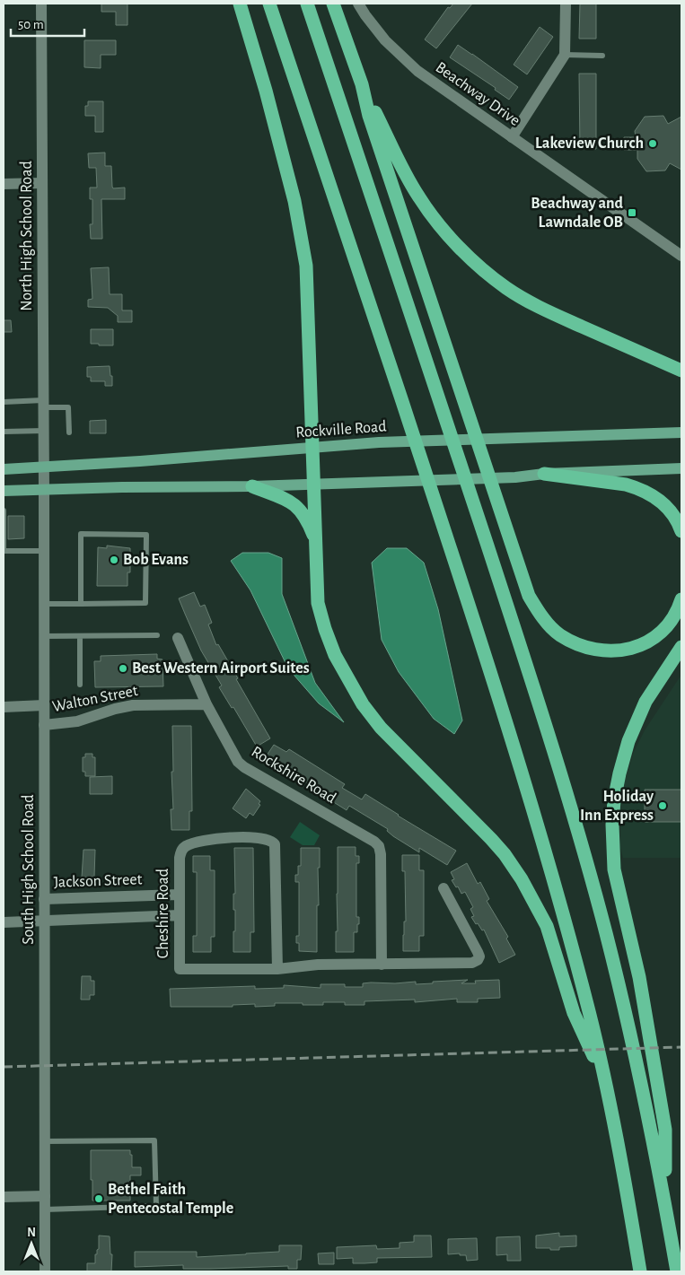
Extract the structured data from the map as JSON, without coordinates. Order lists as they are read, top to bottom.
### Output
{
  "streets": {
    "main road": ["Rockville Road"],
    "street": [
      "Beachway Drive",
      "North High School Road",
      "Walton Street",
      "Rockshire Road",
      "South High School Road",
      "Jackson Street",
      "Cheshire Road"
    ]
  },
  "crossings": [
    ["North High School Road", "Rockville Road"],
    ["North High School Road", "South High School Road"],
    ["Rockville Road", "South High School Road"],
    ["Walton Street", "Rockshire Road"],
    ["Walton Street", "South High School Road"],
    ["Rockshire Road", "Cheshire Road"],
    ["South High School Road", "Jackson Street"],
    ["Jackson Street", "Cheshire Road"]
  ],
  "places": {
    "other": [
      "Lakeview Church",
      "Bob Evans",
      "Best Western Airport Suites",
      "Holiday Inn Express",
      "Bethel Faith Pentecostal Temple"
    ],
    "transit": ["Beachway and Lawndale OB"]
  },
  "scale_bar": "50 m",
  "north": "top"
}
